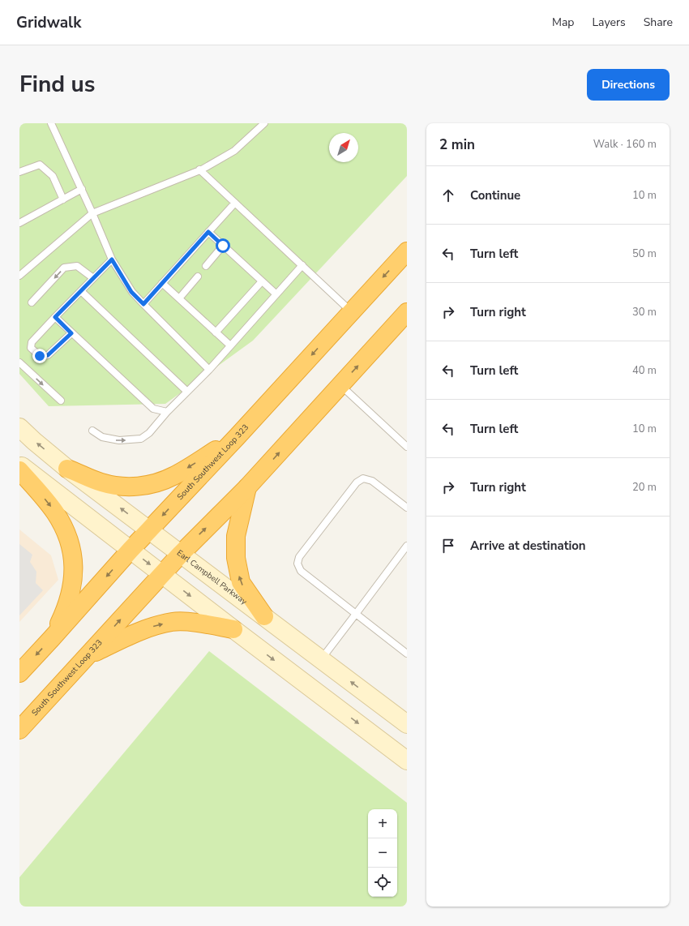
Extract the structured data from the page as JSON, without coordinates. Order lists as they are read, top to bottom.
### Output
{
  "streets": {
    "highway": ["South Southwest Loop 323"],
    "main road": ["Earl Campbell Parkway"]
  },
  "crossings": [
    ["South Southwest Loop 323", "Earl Campbell Parkway"]
  ],
  "north": "top right",
  "page": {
    "header": "Gridwalk",
    "nav": ["Map", "Layers", "Share"],
    "title": "Find us",
    "buttons": "Directions",
    "heading": ["2 min", "Walk · 160 m"],
    "list": [
      ["Continue", "10 m"],
      ["Turn left", "50 m"],
      ["Turn right", "30 m"],
      ["Turn left", "40 m"],
      ["Turn left", "10 m"],
      ["Turn right", "20 m"],
      "Arrive at destination"
    ],
    "map_buttons": ["+", "−"]
  }
}
